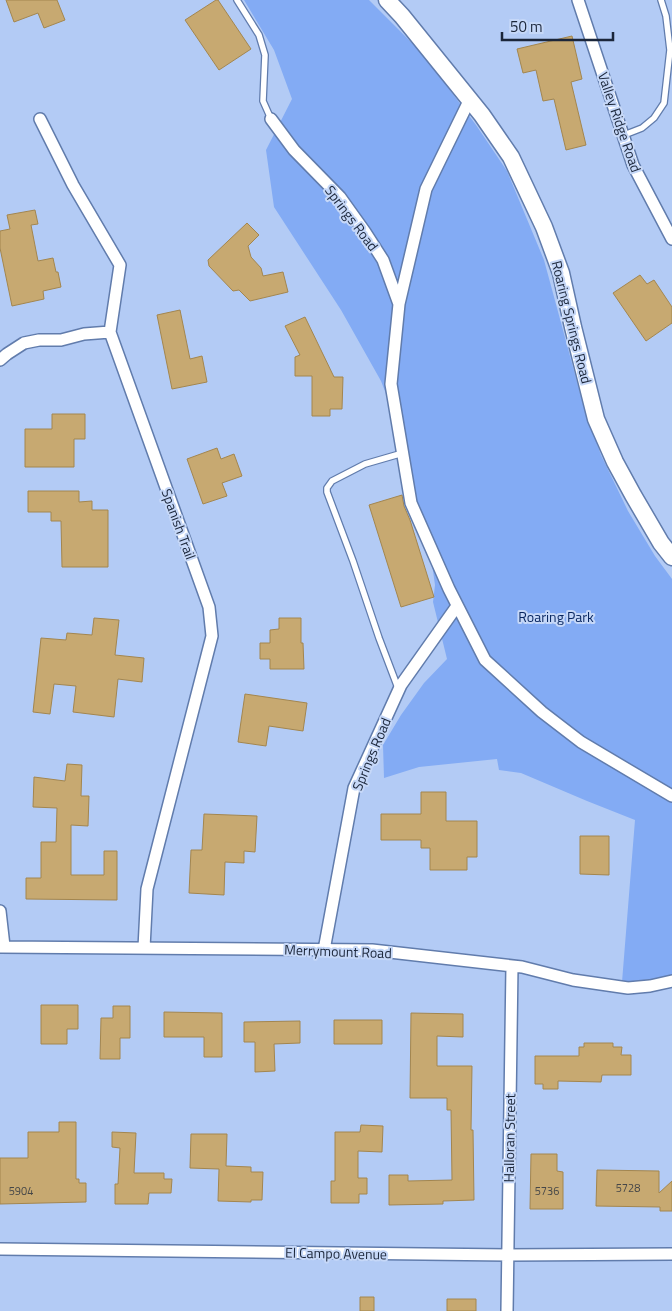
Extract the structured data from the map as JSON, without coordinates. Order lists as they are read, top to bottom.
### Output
{
  "streets": {
    "street": [
      "Valley Ridge Road",
      "Springs Road",
      "Roaring Springs Road",
      "Spanish Trail",
      "Merrymount Road",
      "Halloran Street",
      "El Campo Avenue"
    ]
  },
  "crossings": [
    ["Springs Road", "Roaring Springs Road"],
    ["Springs Road", "Merrymount Road"],
    ["Spanish Trail", "Merrymount Road"],
    ["Merrymount Road", "Halloran Street"],
    ["Halloran Street", "El Campo Avenue"]
  ],
  "parks": ["Roaring Park"],
  "house_numbers": ["5728", "5904", "5736"],
  "scale_bar": "50 m"
}
